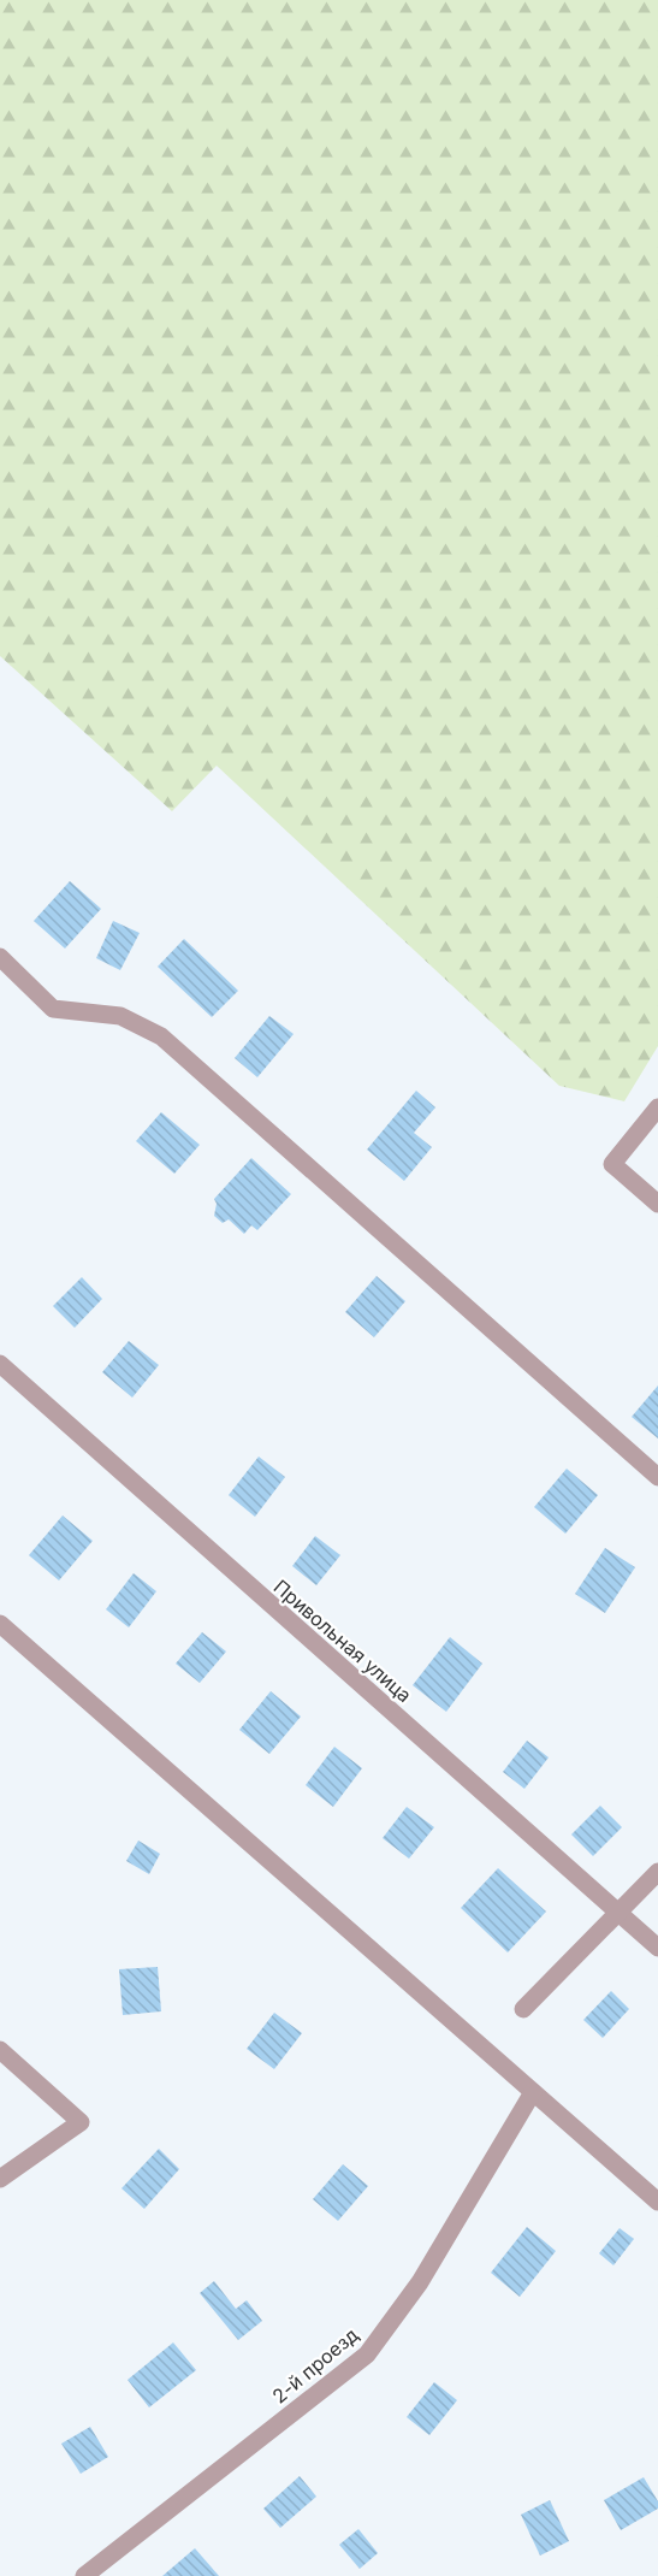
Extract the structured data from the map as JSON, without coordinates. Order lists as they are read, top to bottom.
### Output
{
  "streets": {
    "street": ["Привольная улица", "2-й проезд"]
  }
}
